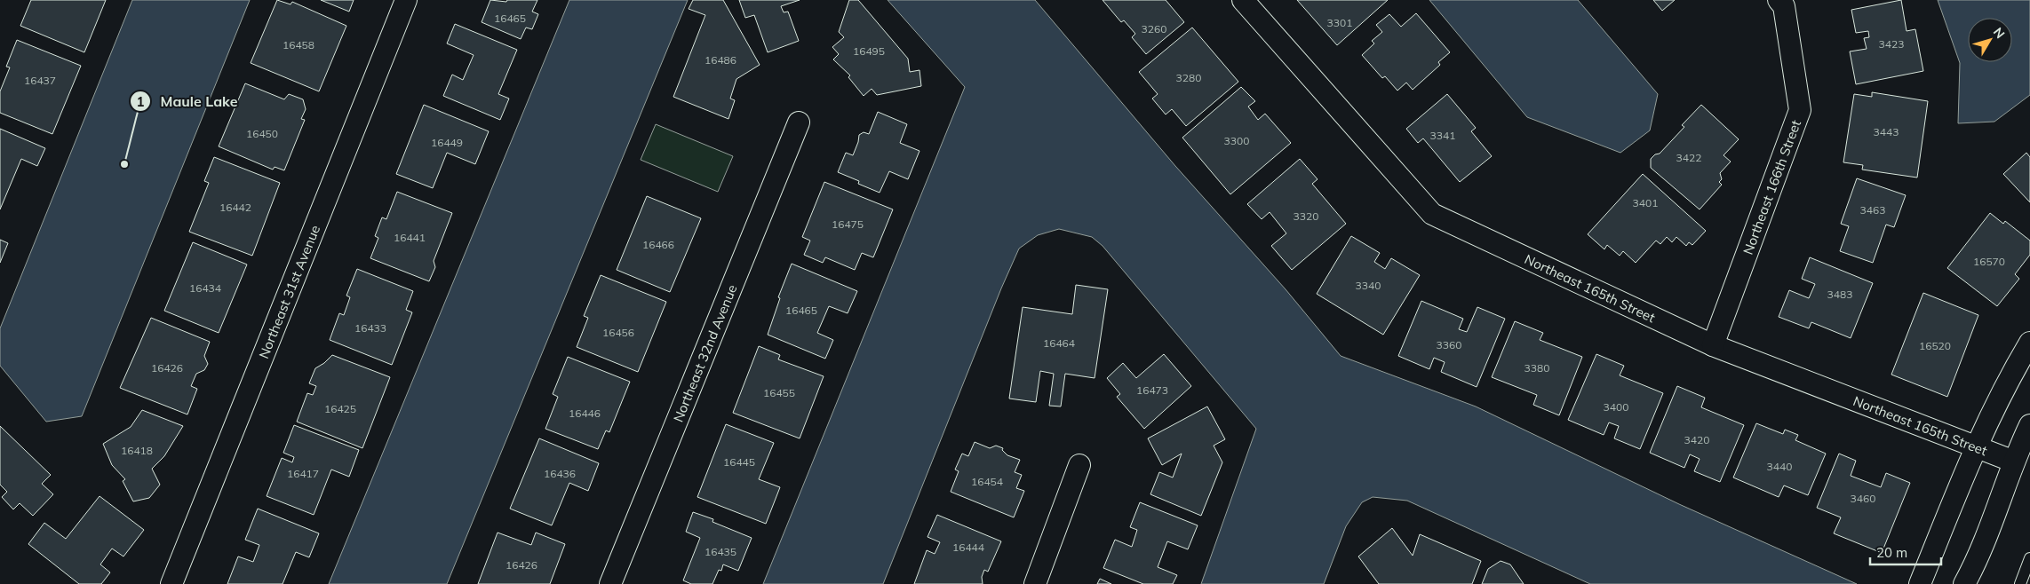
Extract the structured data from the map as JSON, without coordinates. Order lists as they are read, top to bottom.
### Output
{
  "streets": {
    "street": [
      "Northeast 166th Street",
      "Northeast 165th Street",
      "Northeast 31st Avenue",
      "Northeast 32nd Avenue"
    ]
  },
  "crossings": [
    ["Northeast 166th Street", "Northeast 165th Street"]
  ],
  "places": ["Maule Lake"],
  "house_numbers": [
    "16465",
    "3301",
    "3260",
    "3423",
    "16458",
    "16495",
    "16486",
    "3280",
    "16437",
    "3443",
    "16450",
    "3341",
    "3300",
    "16449",
    "3422",
    "3401",
    "16442",
    "3463",
    "3320",
    "16475",
    "16441",
    "16466",
    "16570",
    "3340",
    "16434",
    "3483",
    "16465",
    "16433",
    "16456",
    "16464",
    "3360",
    "16520",
    "16426",
    "3380",
    "16473",
    "16455",
    "3400",
    "16425",
    "16446",
    "3420",
    "16418",
    "16445",
    "3440",
    "16417",
    "16436",
    "16454",
    "3460",
    "16444",
    "16435",
    "16426"
  ],
  "scale_bar": "20 m",
  "north": "top right"
}
